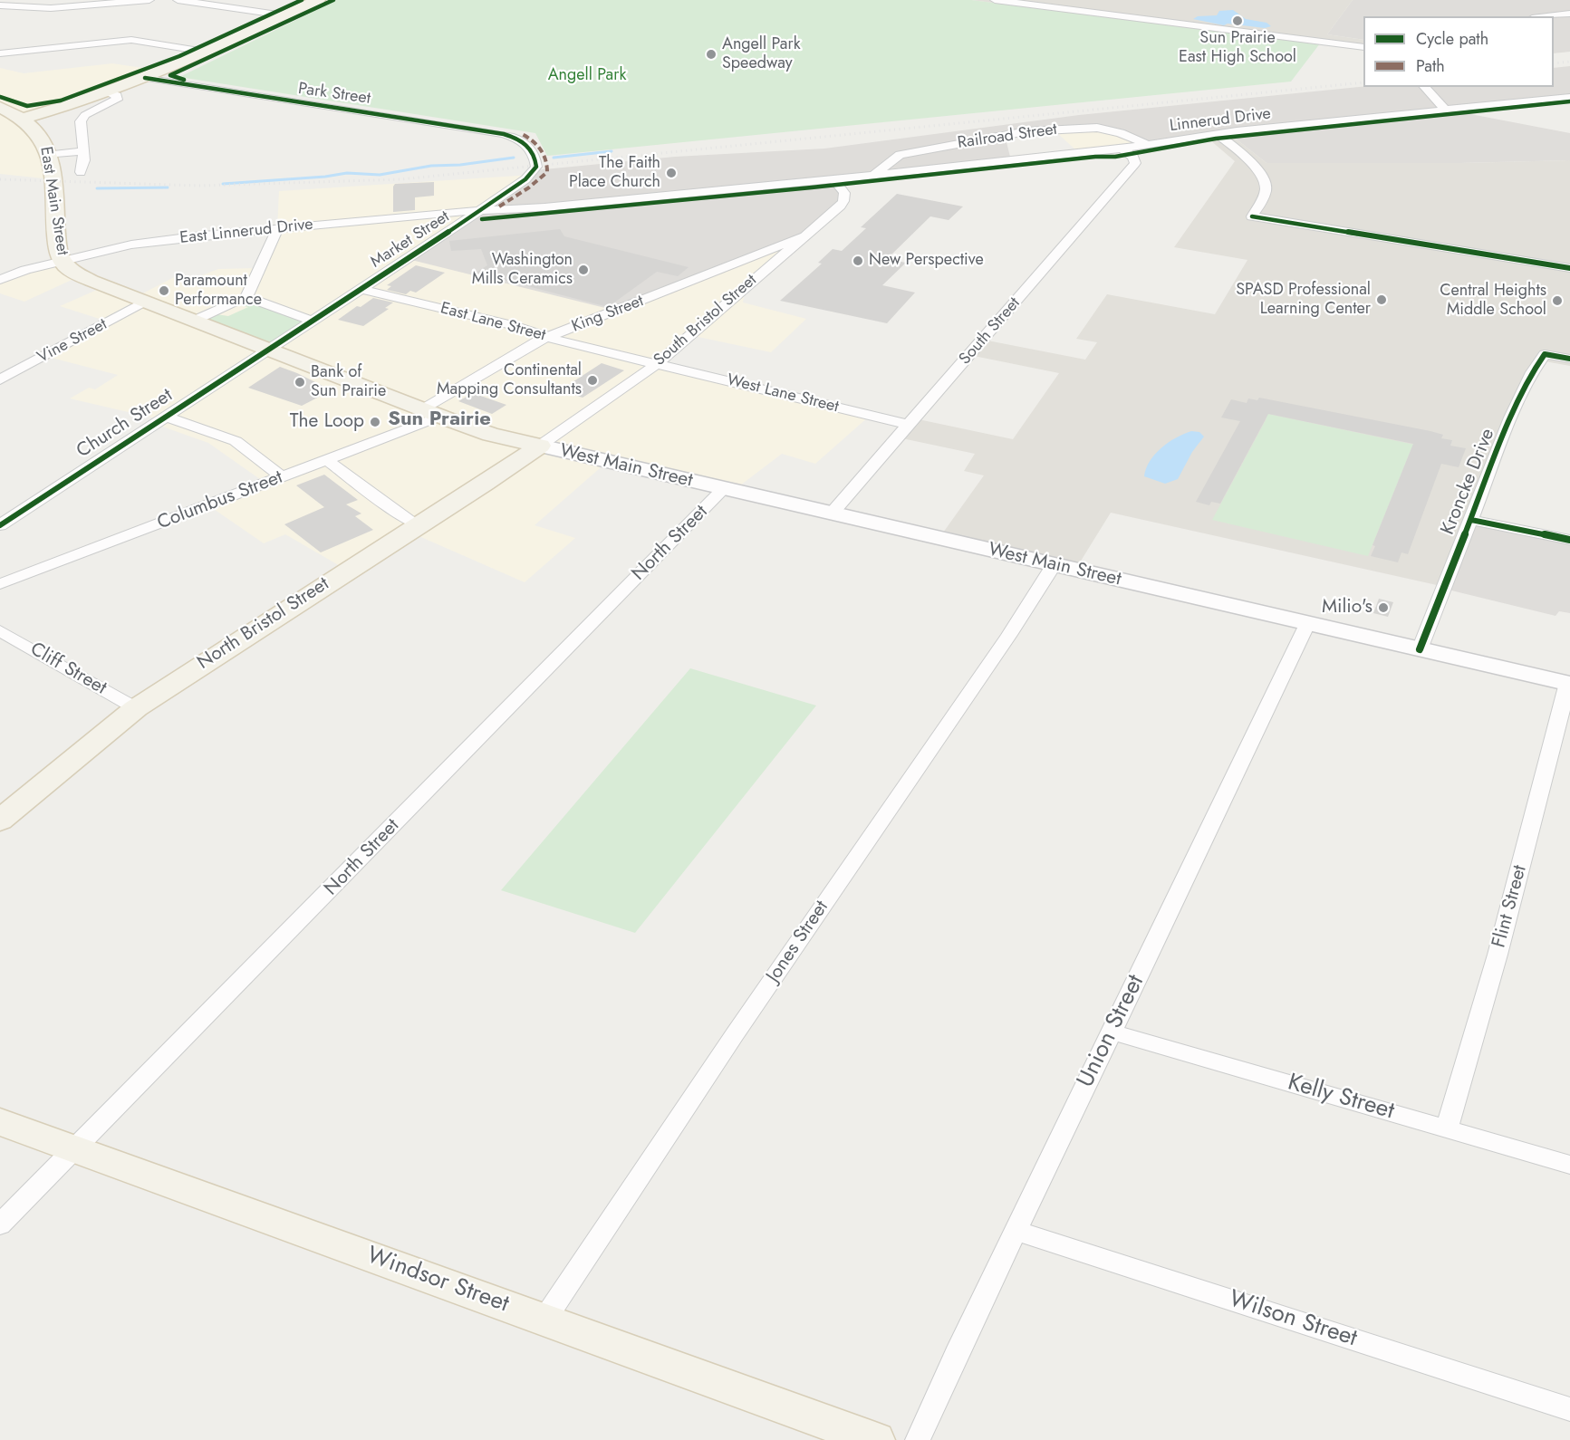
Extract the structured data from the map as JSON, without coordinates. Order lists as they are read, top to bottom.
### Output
{
  "streets": {
    "main road": [
      "East Main Street",
      "West Main Street",
      "North Bristol Street",
      "Windsor Street"
    ],
    "street": [
      "Park Street",
      "Linnerud Drive",
      "Railroad Street",
      "East Linnerud Drive",
      "Market Street",
      "King Street",
      "South Bristol Street",
      "East Lane Street",
      "South Street",
      "Vine Street",
      "West Lane Street",
      "Church Street",
      "Kroncke Drive",
      "Columbus Street",
      "North Street",
      "Cliff Street",
      "Flint Street",
      "Jones Street",
      "Union Street",
      "Kelly Street",
      "Wilson Street"
    ]
  },
  "crossings": [
    ["Park Street", "Market Street"],
    ["Linnerud Drive", "Railroad Street"],
    ["Linnerud Drive", "East Linnerud Drive"],
    ["Linnerud Drive", "South Street"],
    ["Railroad Street", "East Linnerud Drive"],
    ["East Main Street", "East Linnerud Drive"],
    ["East Main Street", "Market Street"],
    ["East Main Street", "King Street"],
    ["East Main Street", "South Bristol Street"],
    ["East Main Street", "Vine Street"],
    ["East Main Street", "Church Street"],
    ["East Main Street", "West Main Street"],
    ["East Main Street", "Columbus Street"],
    ["East Main Street", "North Bristol Street"],
    ["East Linnerud Drive", "Market Street"],
    ["East Linnerud Drive", "South Bristol Street"],
    ["Market Street", "East Lane Street"],
    ["Market Street", "Church Street"],
    ["King Street", "South Bristol Street"],
    ["King Street", "East Lane Street"],
    ["King Street", "Columbus Street"],
    ["South Bristol Street", "East Lane Street"],
    ["South Bristol Street", "West Lane Street"],
    ["South Bristol Street", "West Main Street"],
    ["South Bristol Street", "North Bristol Street"],
    ["East Lane Street", "West Lane Street"],
    ["South Street", "West Lane Street"],
    ["South Street", "West Main Street"],
    ["West Main Street", "Kroncke Drive"],
    ["West Main Street", "North Street"],
    ["West Main Street", "North Bristol Street"],
    ["West Main Street", "Flint Street"],
    ["West Main Street", "Jones Street"],
    ["West Main Street", "Union Street"],
    ["North Street", "Windsor Street"],
    ["North Bristol Street", "Cliff Street"],
    ["Flint Street", "Kelly Street"],
    ["Jones Street", "Windsor Street"],
    ["Union Street", "Kelly Street"],
    ["Union Street", "Wilson Street"]
  ],
  "districts": ["Sun Prairie"],
  "parks": ["Angell Park"],
  "places": [
    "Sun Prairie East High School",
    "Angell Park Speedway",
    "The Faith Place Church",
    "New Perspective",
    "Washington Mills Ceramics",
    "Paramount Performance",
    "SPASD Professional Learning Center",
    "Central Heights Middle School",
    "Continental Mapping Consultants",
    "Bank of Sun Prairie",
    "The Loop",
    "Milio's"
  ],
  "legend": ["Cycle path", "Path"]
}
